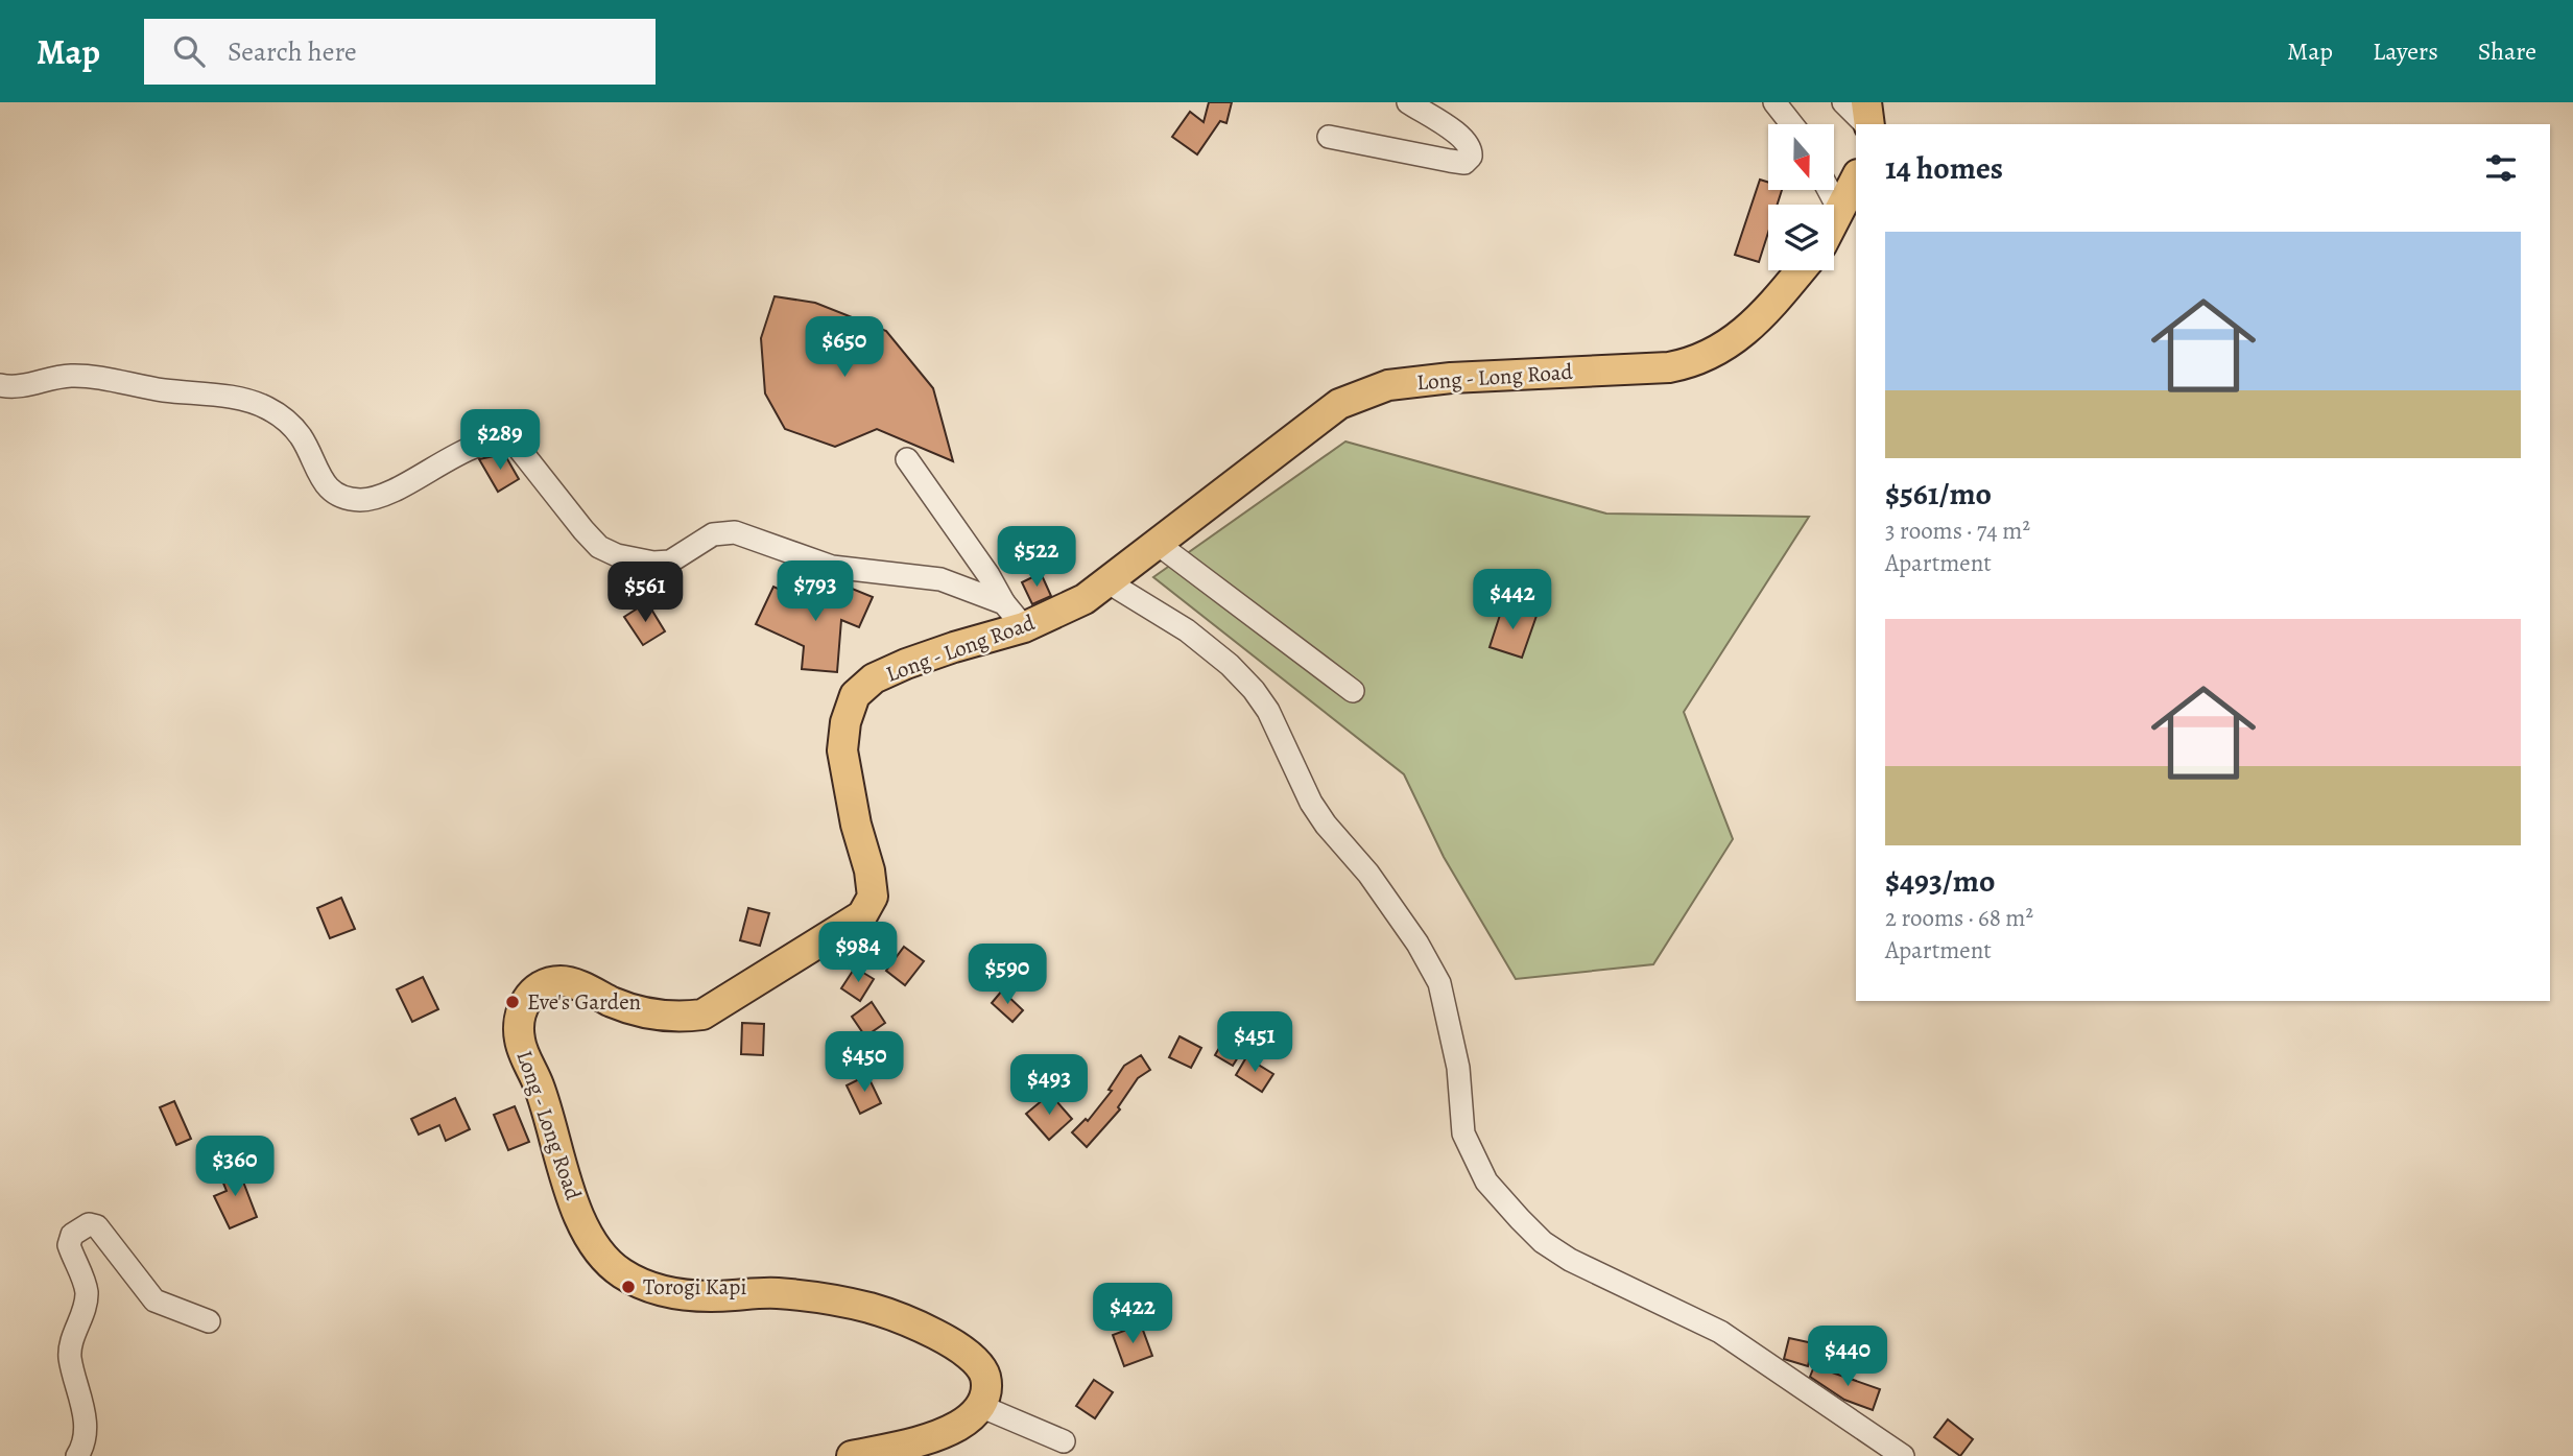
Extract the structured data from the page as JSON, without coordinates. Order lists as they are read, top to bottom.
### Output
{
  "streets": {
    "main road": ["Long - Long Road"]
  },
  "places": ["Eve's Garden", "Torogi Kapi"],
  "north": "bottom",
  "page": {
    "header": "Map",
    "search": "Search here",
    "nav": ["Map", "Layers", "Share"],
    "heading": "14 homes",
    "list": [
      {
        "name": "$561/mo",
        "note": "3 rooms · 74 m² · Apartment"
      },
      {
        "name": "$493/mo",
        "note": "2 rooms · 68 m² · Apartment"
      }
    ],
    "price": [
      "$650",
      "$289",
      "$522",
      "$793",
      "$561",
      "$442",
      "$984",
      "$590",
      "$451",
      "$450",
      "$493",
      "$360",
      "$422",
      "$440"
    ]
  }
}
